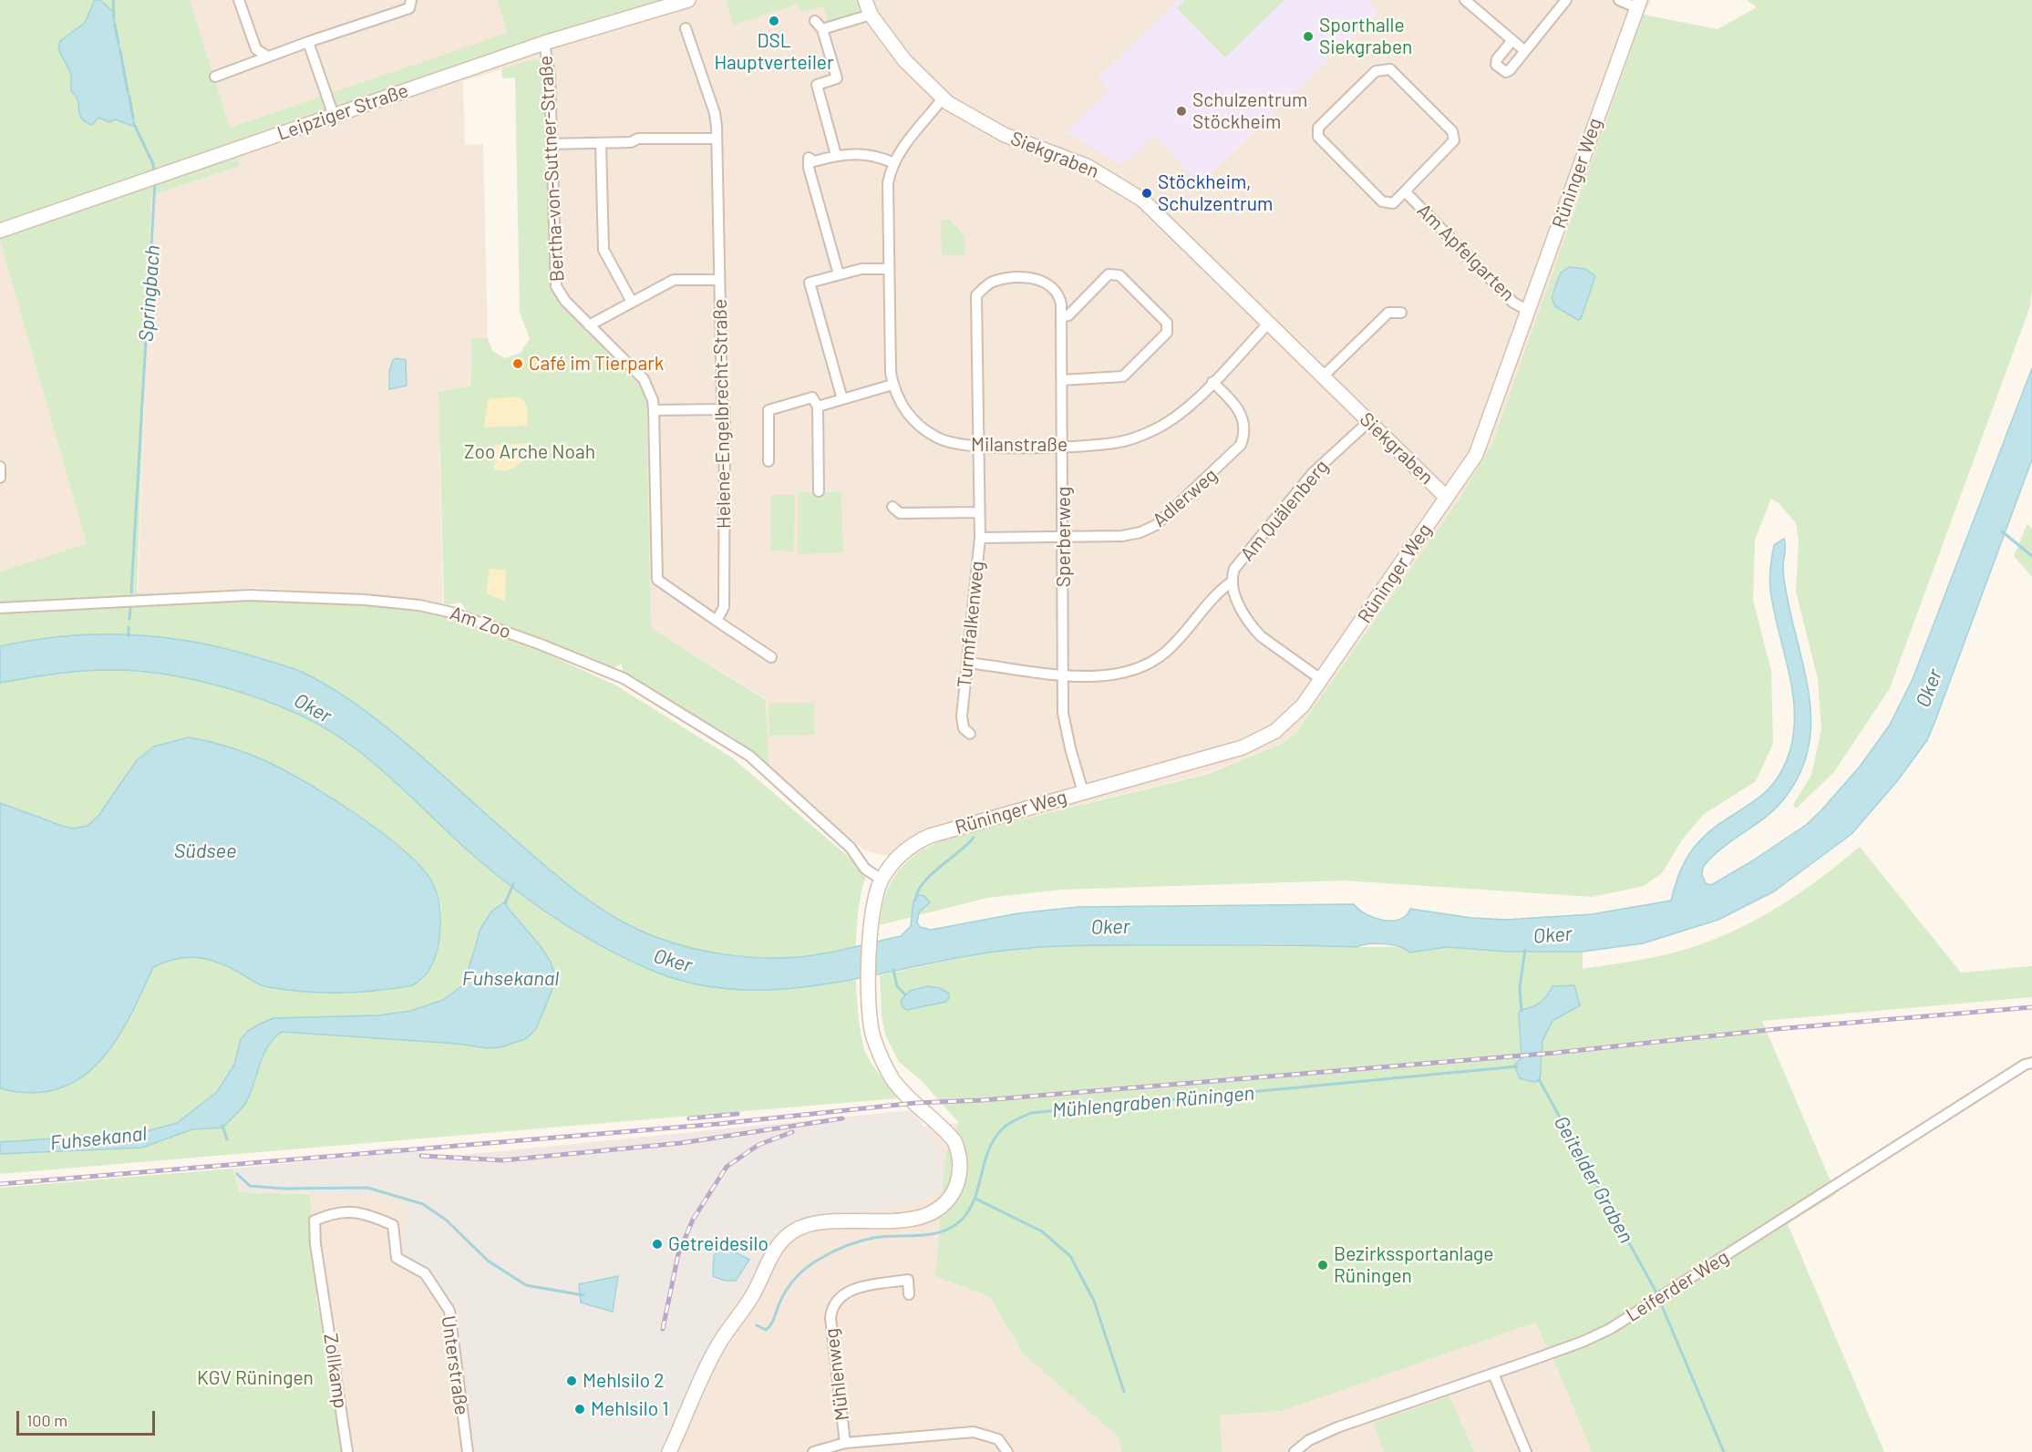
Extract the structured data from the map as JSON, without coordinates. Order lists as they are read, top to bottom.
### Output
{
  "streets": {
    "street": [
      "Leipziger Straße",
      "Siekgraben",
      "Bertha-von-Suttner-Straße",
      "Rüninger Weg",
      "Am Apfelgarten",
      "Helene-Engelbrecht-Straße",
      "Milanstraße",
      "Adlerweg",
      "Am Quälenberg",
      "Sperberweg",
      "Am Zoo",
      "Turmfalkenweg",
      "Leiferder Weg",
      "Unterstraße",
      "Zollkamp",
      "Mühlenweg"
    ]
  },
  "crossings": [
    ["Leipziger Straße", "Bertha-von-Suttner-Straße"],
    ["Siekgraben", "Rüninger Weg"],
    ["Siekgraben", "Milanstraße"],
    ["Siekgraben", "Am Quälenberg"],
    ["Bertha-von-Suttner-Straße", "Helene-Engelbrecht-Straße"],
    ["Rüninger Weg", "Am Apfelgarten"],
    ["Rüninger Weg", "Am Quälenberg"],
    ["Rüninger Weg", "Sperberweg"],
    ["Rüninger Weg", "Am Zoo"],
    ["Milanstraße", "Adlerweg"],
    ["Milanstraße", "Sperberweg"],
    ["Milanstraße", "Turmfalkenweg"],
    ["Adlerweg", "Sperberweg"],
    ["Adlerweg", "Turmfalkenweg"],
    ["Am Quälenberg", "Sperberweg"],
    ["Am Quälenberg", "Turmfalkenweg"],
    ["Sperberweg", "Turmfalkenweg"],
    ["Unterstraße", "Zollkamp"]
  ],
  "water": [
    "Springbach",
    "Oker",
    "Südsee",
    "Fuhsekanal",
    "Mühlengraben Rüningen",
    "Geitelder Graben"
  ],
  "parks": ["Zoo Arche Noah", "KGV Rüningen"],
  "places": [
    "DSL Hauptverteiler",
    "Sporthalle Siekgraben",
    "Schulzentrum Stöckheim",
    "Stöckheim, Schulzentrum",
    "Café im Tierpark",
    "Getreidesilo",
    "Bezirkssportanlage Rüningen",
    "Mehlsilo 2",
    "Mehlsilo 1"
  ],
  "scale_bar": "100 m"
}
